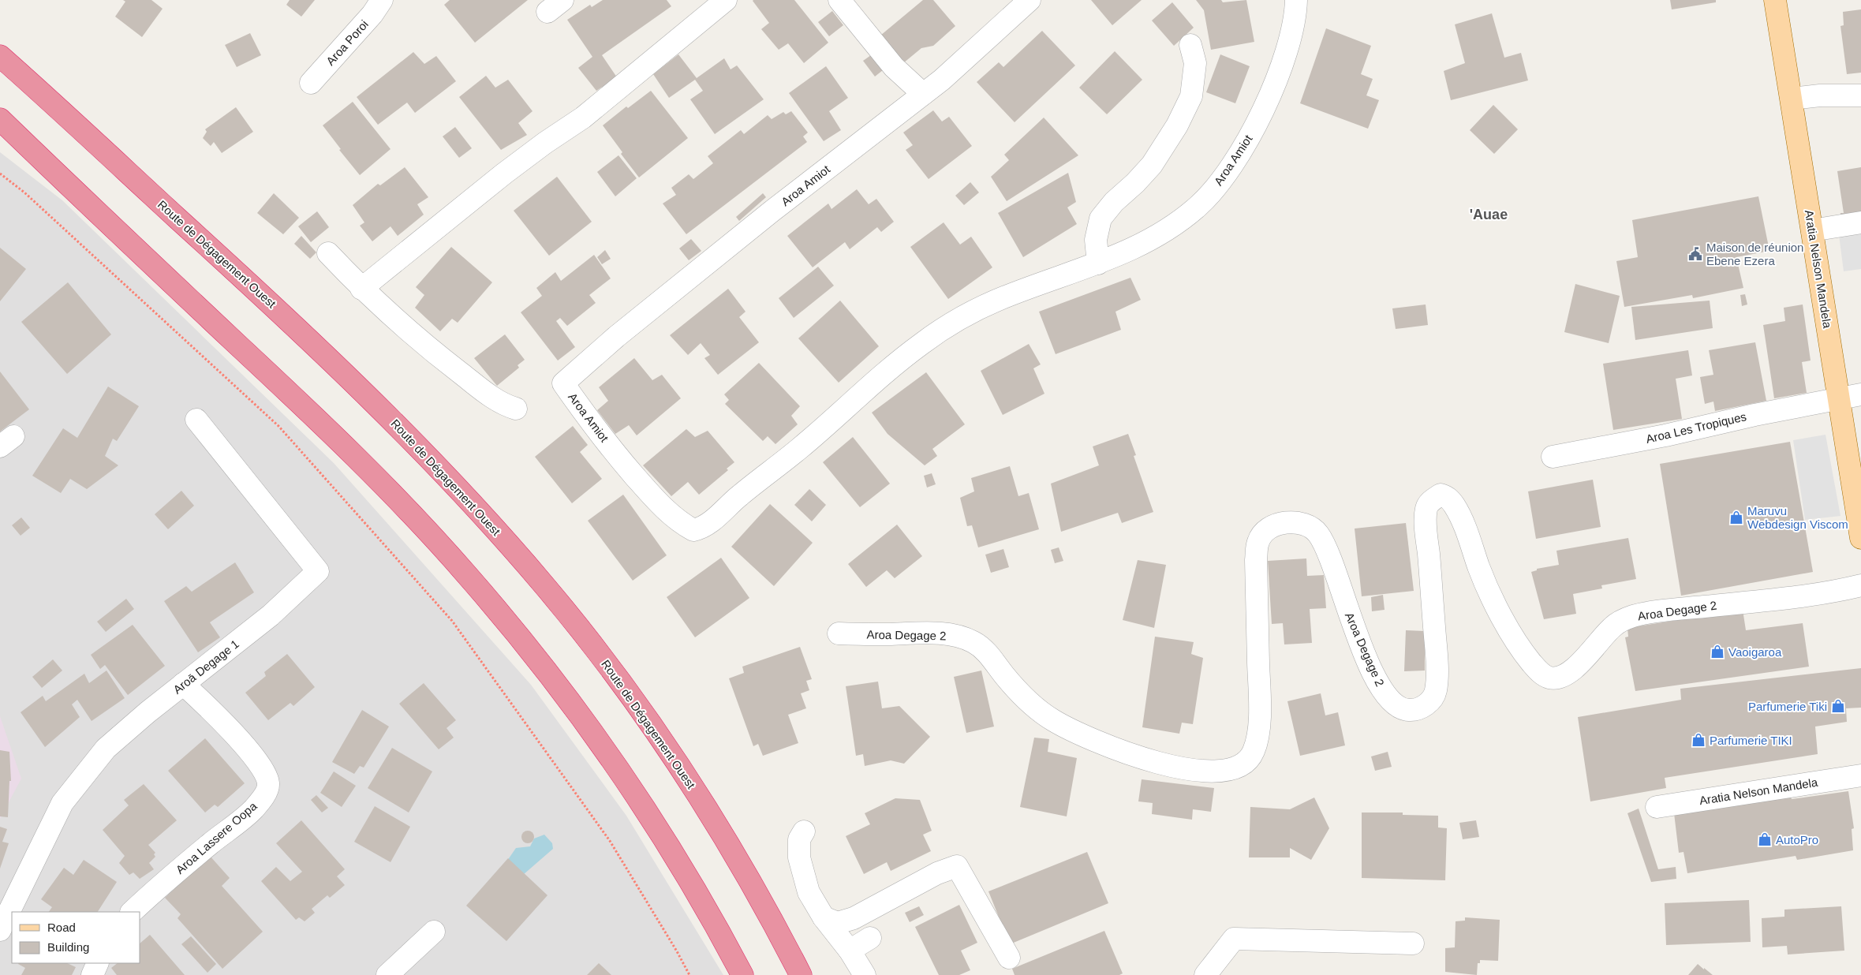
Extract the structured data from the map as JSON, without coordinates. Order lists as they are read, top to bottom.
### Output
{
  "streets": {
    "highway": ["Route de Dégagement Ouest"],
    "main road": ["Aratia Nelson Mandela"],
    "street": [
      "Aroa Poroi",
      "Aroa Amiot",
      "Aroa Les Tropiques",
      "Aroa Degage 2",
      "Aroā Degage 1",
      "Aroa Lassere Oopa"
    ]
  },
  "crossings": [
    ["Aratia Nelson Mandela", "Aroa Les Tropiques"],
    ["Aroā Degage 1", "Aroa Lassere Oopa"]
  ],
  "districts": ["'Auae"],
  "places": {
    "public building": ["Maison de réunion Ebene Ezera"],
    "shop": [
      "Maruvu Webdesign Viscom",
      "Vaoigaroa",
      "Parfumerie Tiki",
      "Parfumerie TIKI",
      "AutoPro"
    ]
  },
  "legend": ["Road", "Building"]
}
